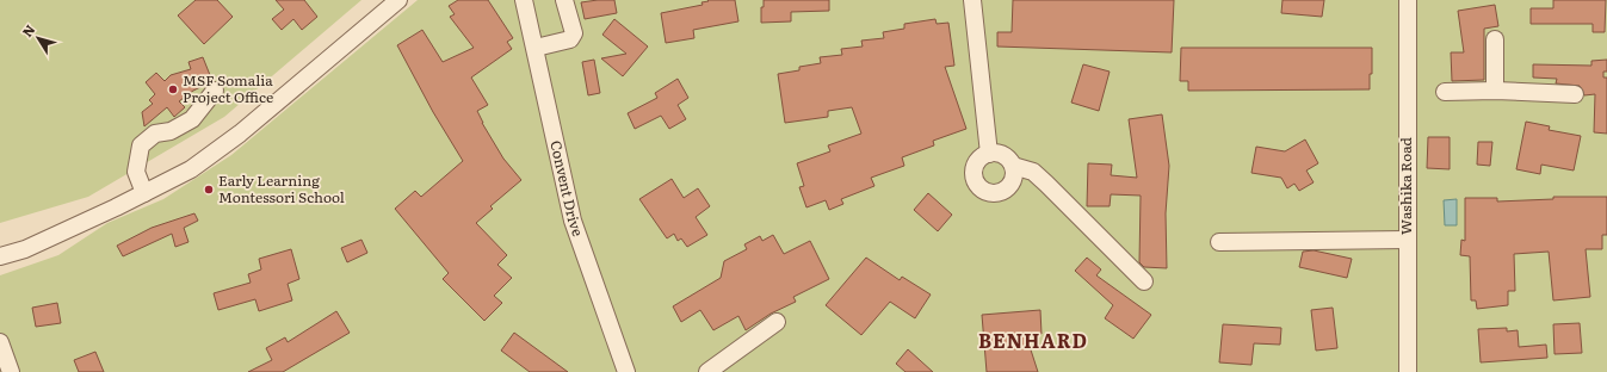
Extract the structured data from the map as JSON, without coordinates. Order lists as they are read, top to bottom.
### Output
{
  "streets": {
    "street": ["Washika Road", "Convent Drive"]
  },
  "districts": ["BENHARD"],
  "places": ["MSF Somalia Project Office", "Early Learning Montessori School"],
  "north": "top left"
}
